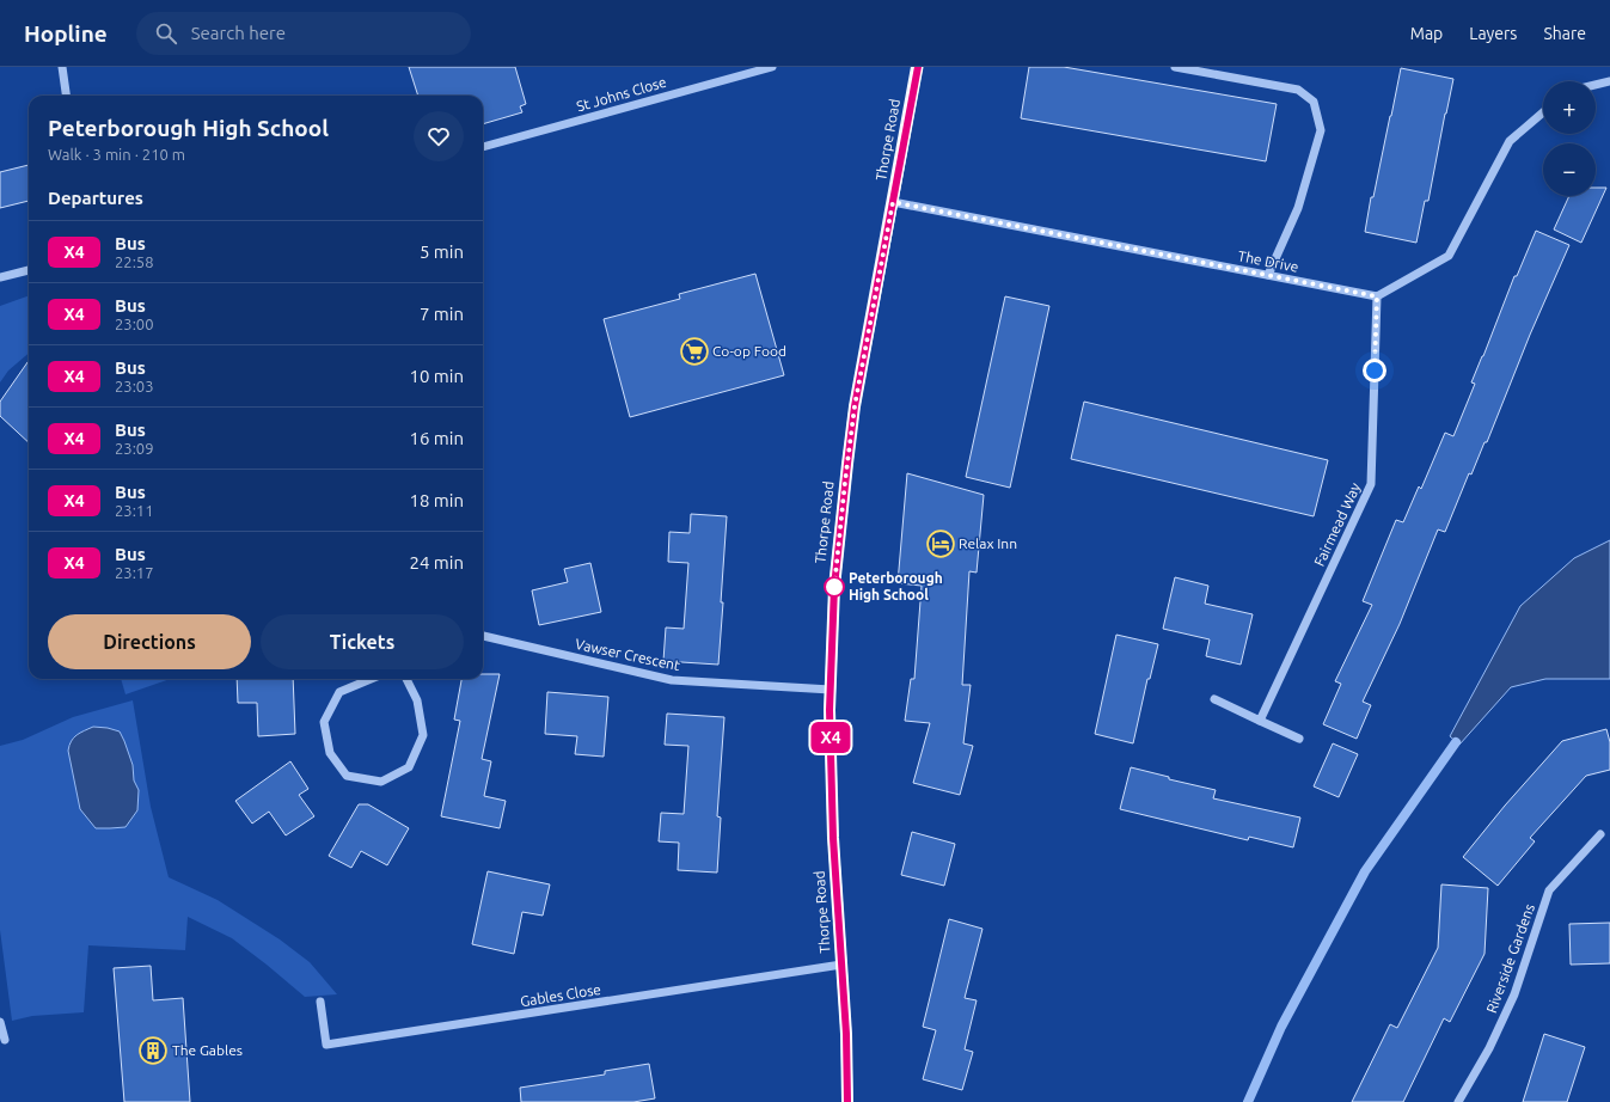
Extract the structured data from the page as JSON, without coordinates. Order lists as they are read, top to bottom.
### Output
{
  "streets": {
    "main road": ["Thorpe Road"],
    "street": [
      "St Johns Close",
      "The Drive",
      "Fairmead Way",
      "Vawser Crescent",
      "Riverside Gardens",
      "Gables Close"
    ]
  },
  "crossings": [
    ["Thorpe Road", "The Drive"],
    ["Thorpe Road", "Vawser Crescent"],
    ["Thorpe Road", "Gables Close"],
    ["The Drive", "Fairmead Way"]
  ],
  "places": {
    "supermarket": ["Co-op Food"],
    "hotel": ["Relax Inn"],
    "other": ["Peterborough High School"],
    "building": ["The Gables"]
  },
  "lines": ["bus line X4"],
  "page": {
    "header": "Hopline",
    "search": "Search here",
    "nav": ["Map", "Layers", "Share"],
    "on_map": "X4",
    "map_buttons": ["+", "−"],
    "heading": [
      ["Peterborough High School", "Walk · 3 min · 210 m"],
      "Departures"
    ],
    "list": [
      {
        "mark": "X4",
        "name": "Bus",
        "note": "22:58",
        "value": "5 min"
      },
      {
        "mark": "X4",
        "name": "Bus",
        "note": "23:00",
        "value": "7 min"
      },
      {
        "mark": "X4",
        "name": "Bus",
        "note": "23:03",
        "value": "10 min"
      },
      {
        "mark": "X4",
        "name": "Bus",
        "note": "23:09",
        "value": "16 min"
      },
      {
        "mark": "X4",
        "name": "Bus",
        "note": "23:11",
        "value": "18 min"
      },
      {
        "mark": "X4",
        "name": "Bus",
        "note": "23:17",
        "value": "24 min"
      }
    ],
    "buttons": ["Directions", "Tickets"]
  }
}
